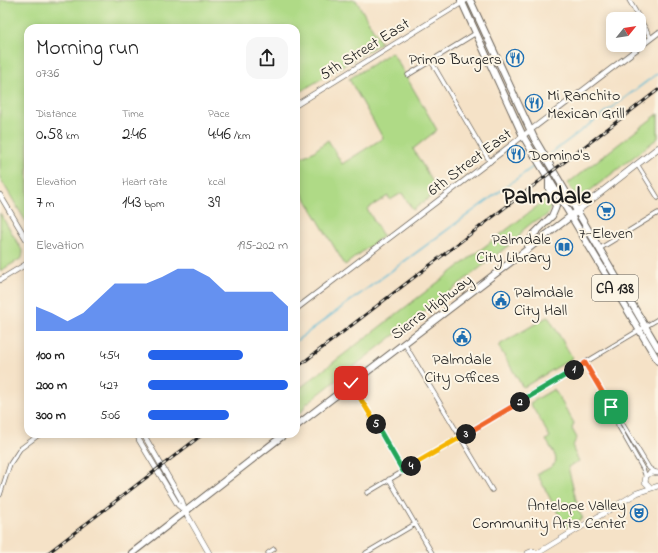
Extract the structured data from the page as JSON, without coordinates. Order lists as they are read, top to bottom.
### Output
{
  "streets": {
    "highway": ["CA 138", "Sierra Highway"],
    "street": ["5th Street East", "6th Street East"]
  },
  "crossings": [
    ["5th Street East", "CA 138"],
    ["6th Street East", "CA 138"],
    ["CA 138", "Sierra Highway"]
  ],
  "districts": ["Palmdale"],
  "places": {
    "restaurant": ["Primo Burgers", "Mi Ranchito Mexican Grill", "Domino's"],
    "supermarket": ["7-Eleven"],
    "library": ["Palmdale City Library"],
    "public building": ["Palmdale City Hall", "Palmdale City Offices"],
    "theatre": ["Antelope Valley Community Arts Center"]
  },
  "north": "top right",
  "page": {
    "heading": ["Morning run", "07:36"],
    "stats": [
      ["Distance", "0.58 km"],
      ["Time", "2:46"],
      ["Pace", "4:46 /km"],
      ["Elevation", "7 m"],
      ["Heart rate", "143 bpm"],
      ["kcal", "39"]
    ],
    "chart": ["Elevation", "195–202 m"],
    "list": [
      {
        "name": "100 m",
        "note": "4:54"
      },
      {
        "name": "200 m",
        "note": "4:27"
      },
      {
        "name": "300 m",
        "note": "5:06"
      }
    ],
    "pins": [
      "1",
      "2",
      "5",
      "3",
      "4"
    ]
  }
}
